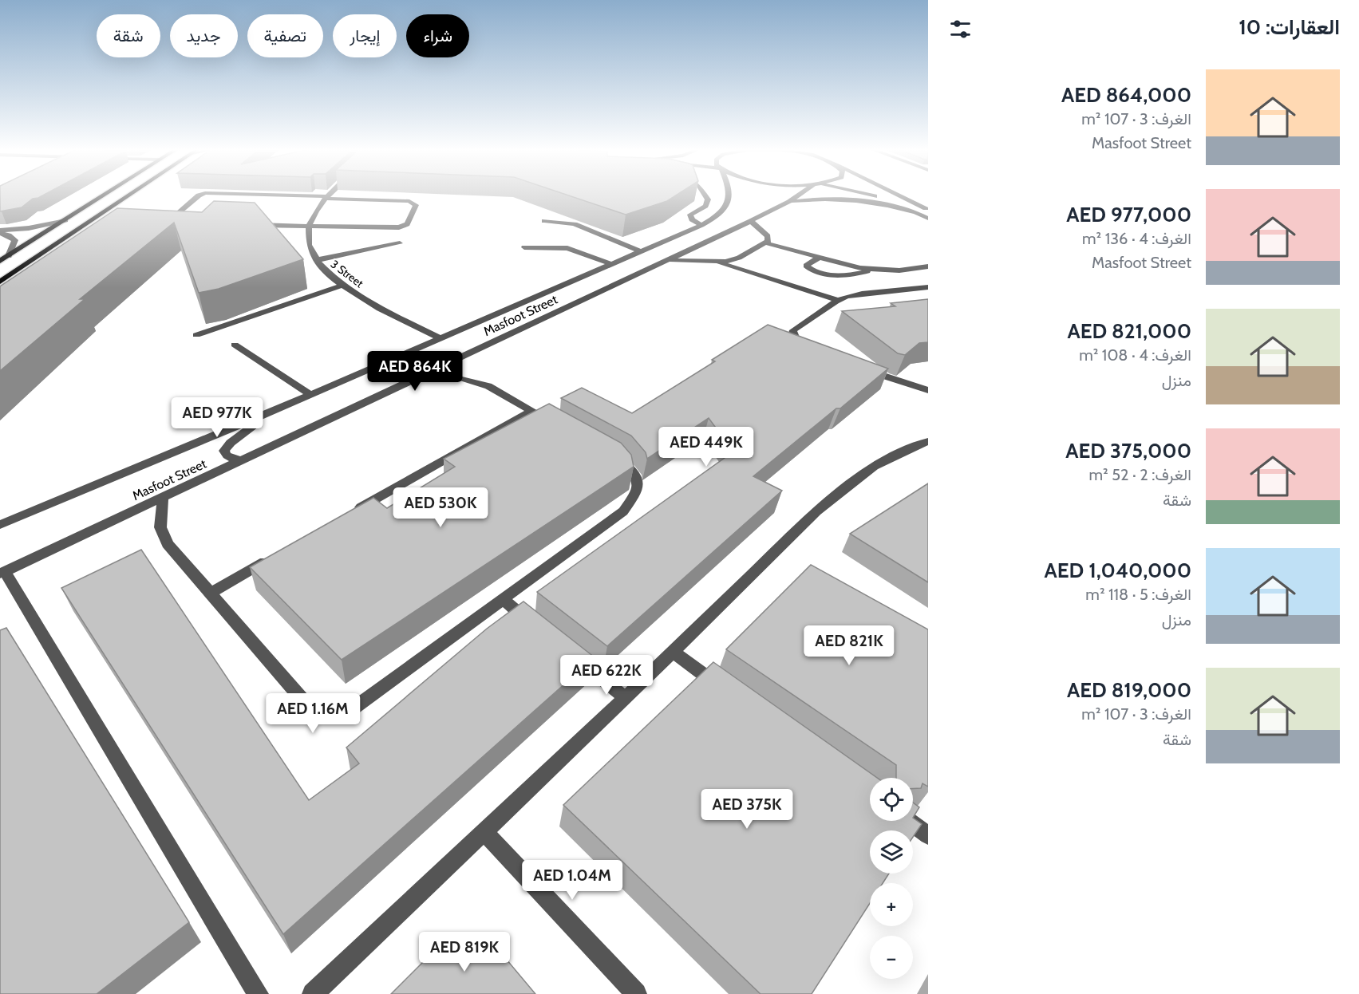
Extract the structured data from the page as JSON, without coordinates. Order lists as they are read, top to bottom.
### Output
{
  "streets": {
    "street": ["3 Street", "Masfoot Street"]
  },
  "crossings": [
    ["3 Street", "Masfoot Street"]
  ],
  "page": {
    "heading": "العقارات: 10",
    "chip": [
      "شراء",
      "إيجار",
      "تصفية",
      "جديد",
      "شقة"
    ],
    "list": [
      {
        "name": "AED 864,000",
        "note": "الغرف: 3 · 107 m² · Masfoot Street"
      },
      {
        "name": "AED 977,000",
        "note": "الغرف: 4 · 136 m² · Masfoot Street"
      },
      {
        "name": "AED 821,000",
        "note": "الغرف: 4 · 108 m² · منزل"
      },
      {
        "name": "AED 375,000",
        "note": "الغرف: 2 · 52 m² · شقة"
      },
      {
        "name": "AED 1,040,000",
        "note": "الغرف: 5 · 118 m² · منزل"
      },
      {
        "name": "AED 819,000",
        "note": "الغرف: 3 · 107 m² · شقة"
      }
    ],
    "price": [
      "AED 864K",
      "AED 977K",
      "AED 449K",
      "AED 530K",
      "AED 821K",
      "AED 622K",
      "AED 1.16M",
      "AED 375K",
      "AED 1.04M",
      "AED 819K"
    ],
    "map_buttons": ["+", "−"]
  }
}
